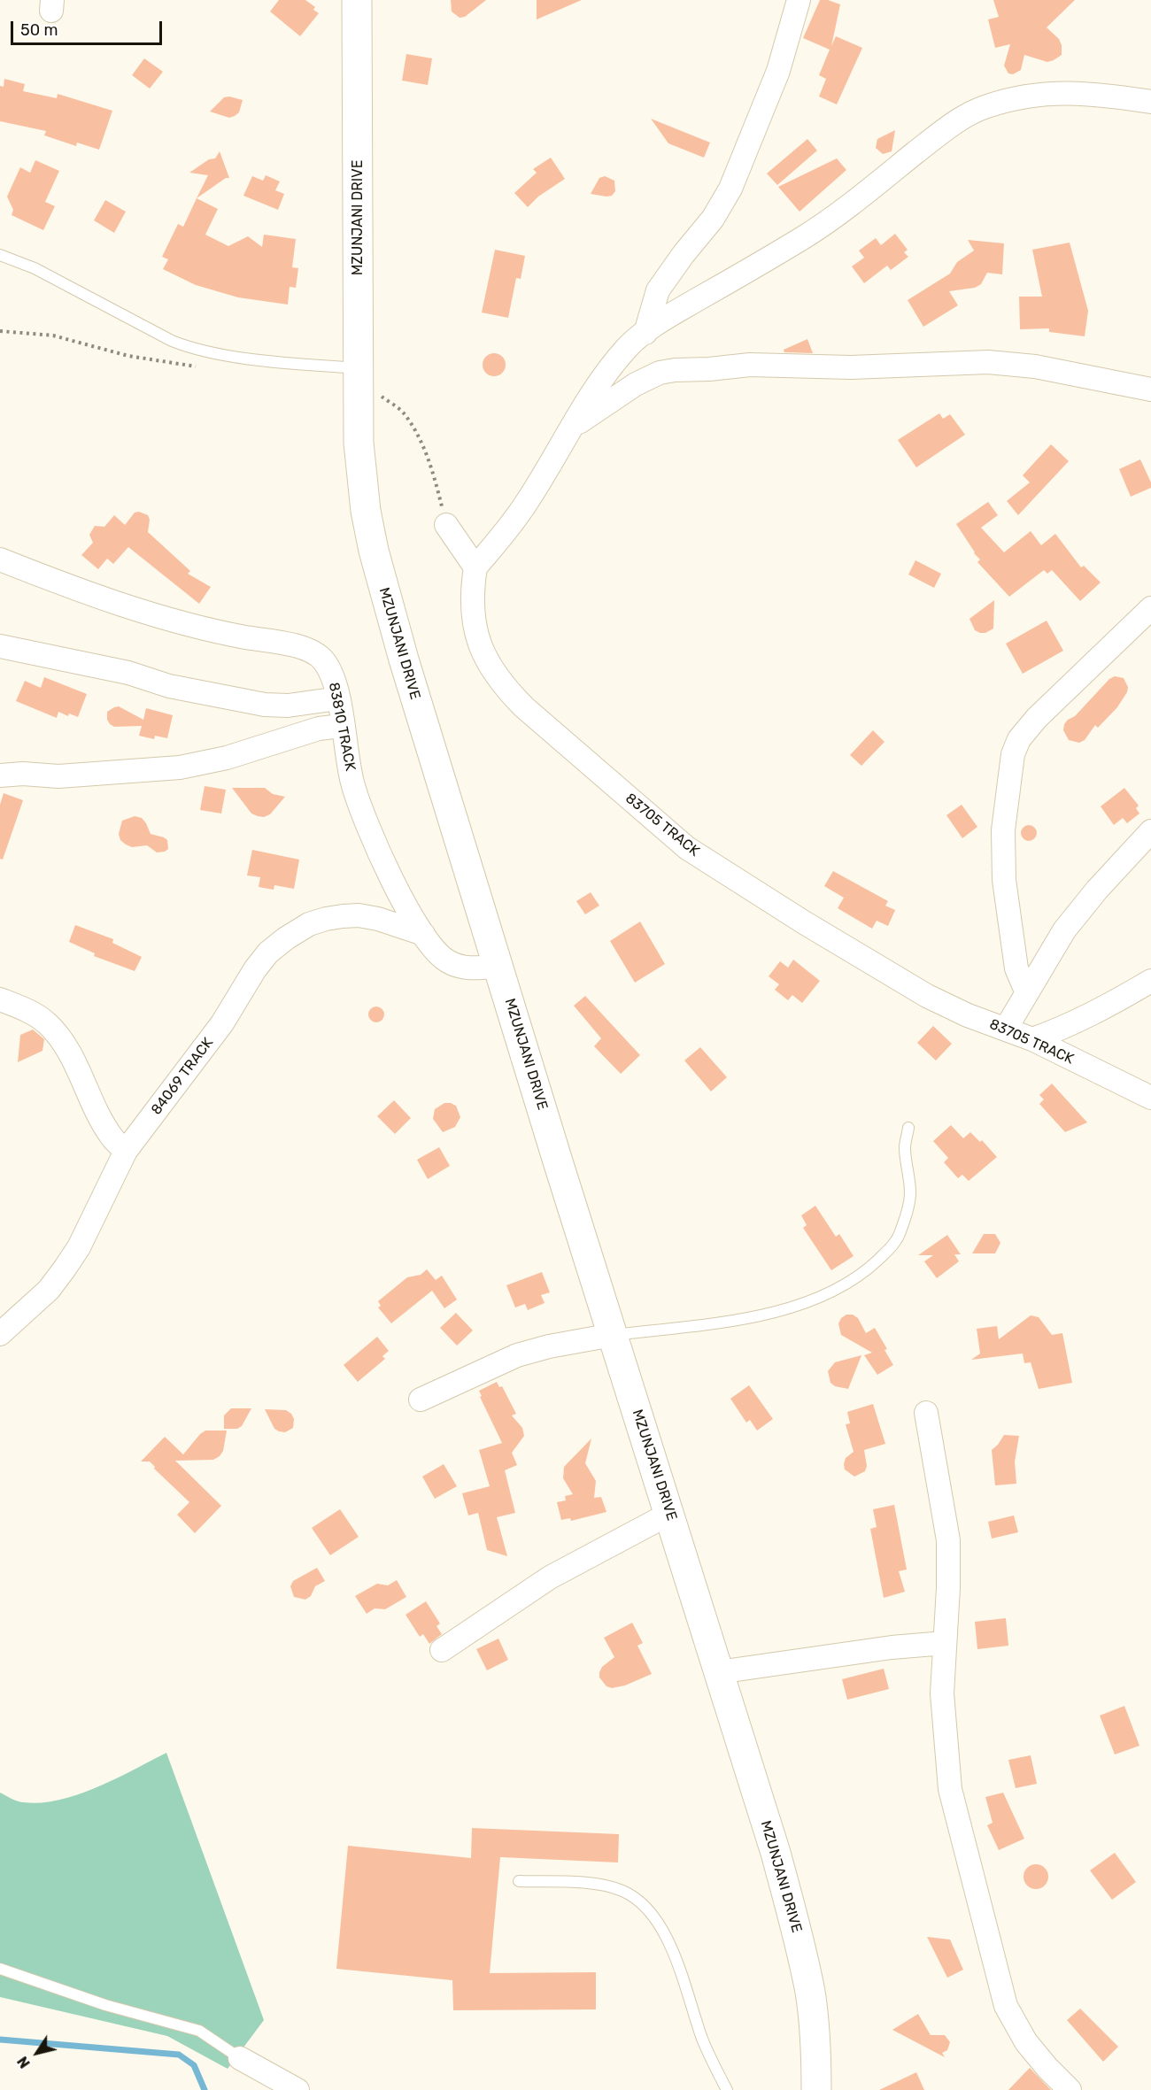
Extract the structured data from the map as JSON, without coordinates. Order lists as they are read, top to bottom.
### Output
{
  "streets": {
    "main road": ["MZUNJANI DRIVE"],
    "street": ["83810 TRACK", "83705 TRACK", "84069 TRACK"]
  },
  "crossings": [
    ["MZUNJANI DRIVE", "83810 TRACK"],
    ["83810 TRACK", "84069 TRACK"]
  ],
  "scale_bar": "50 m",
  "north": "bottom left"
}
